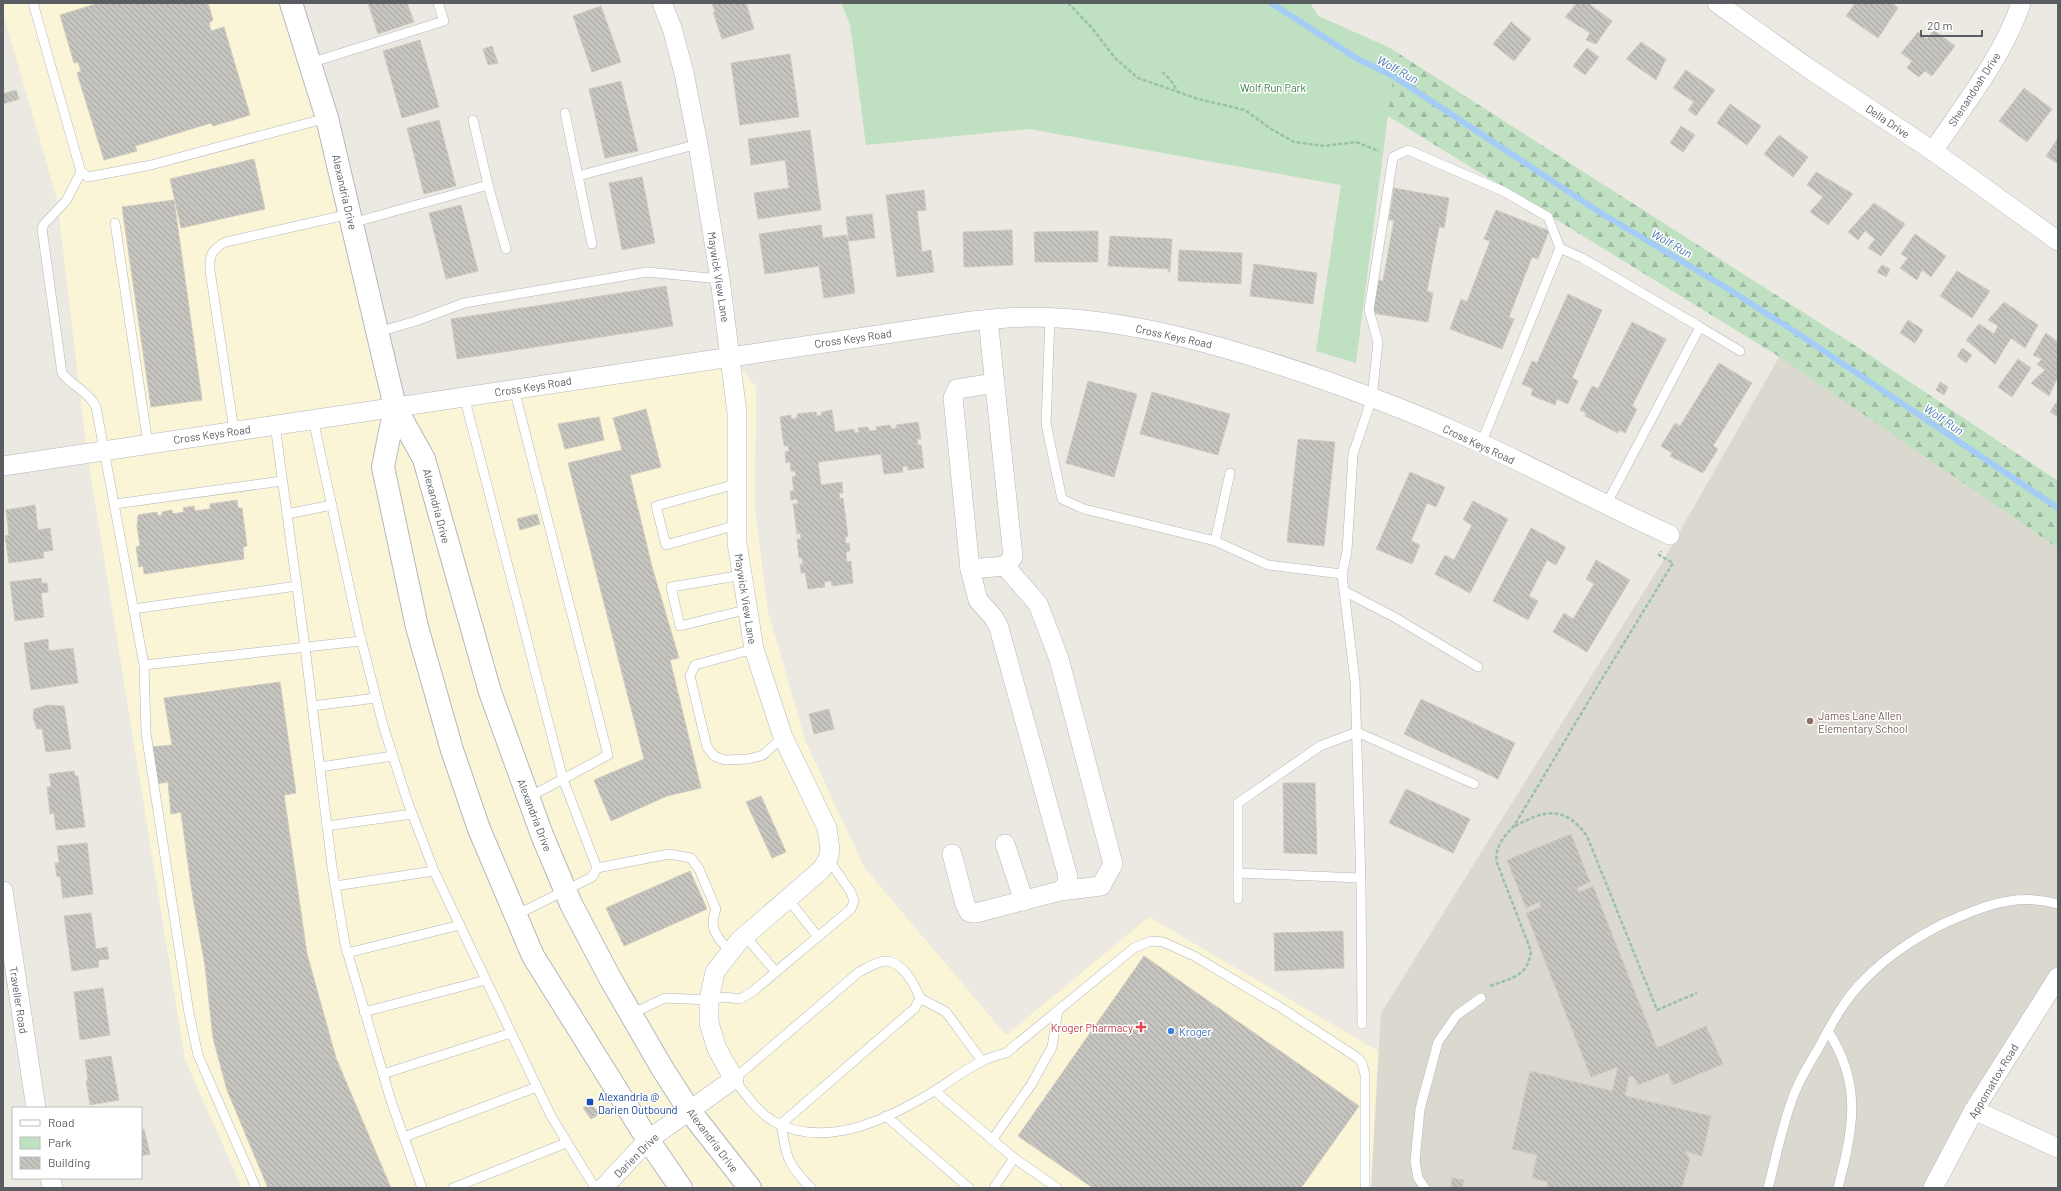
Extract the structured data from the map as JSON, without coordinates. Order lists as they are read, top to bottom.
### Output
{
  "streets": {
    "main road": ["Alexandria Drive"],
    "street": [
      "Shenandoah Drive",
      "Della Drive",
      "Maywick View Lane",
      "Cross Keys Road",
      "Traveller Road",
      "Appomattox Road",
      "Darien Drive"
    ]
  },
  "crossings": [
    ["Shenandoah Drive", "Della Drive"],
    ["Alexandria Drive", "Cross Keys Road"],
    ["Alexandria Drive", "Darien Drive"],
    ["Maywick View Lane", "Cross Keys Road"]
  ],
  "water": ["Wolf Run"],
  "parks": ["Wolf Run Park"],
  "places": {
    "other": ["James Lane Allen Elementary School", "Kroger"],
    "health": ["Kroger Pharmacy"],
    "transit": ["Alexandria @ Darien Outbound"]
  },
  "legend": ["Road", "Park", "Building"],
  "scale_bar": "20 m"
}
